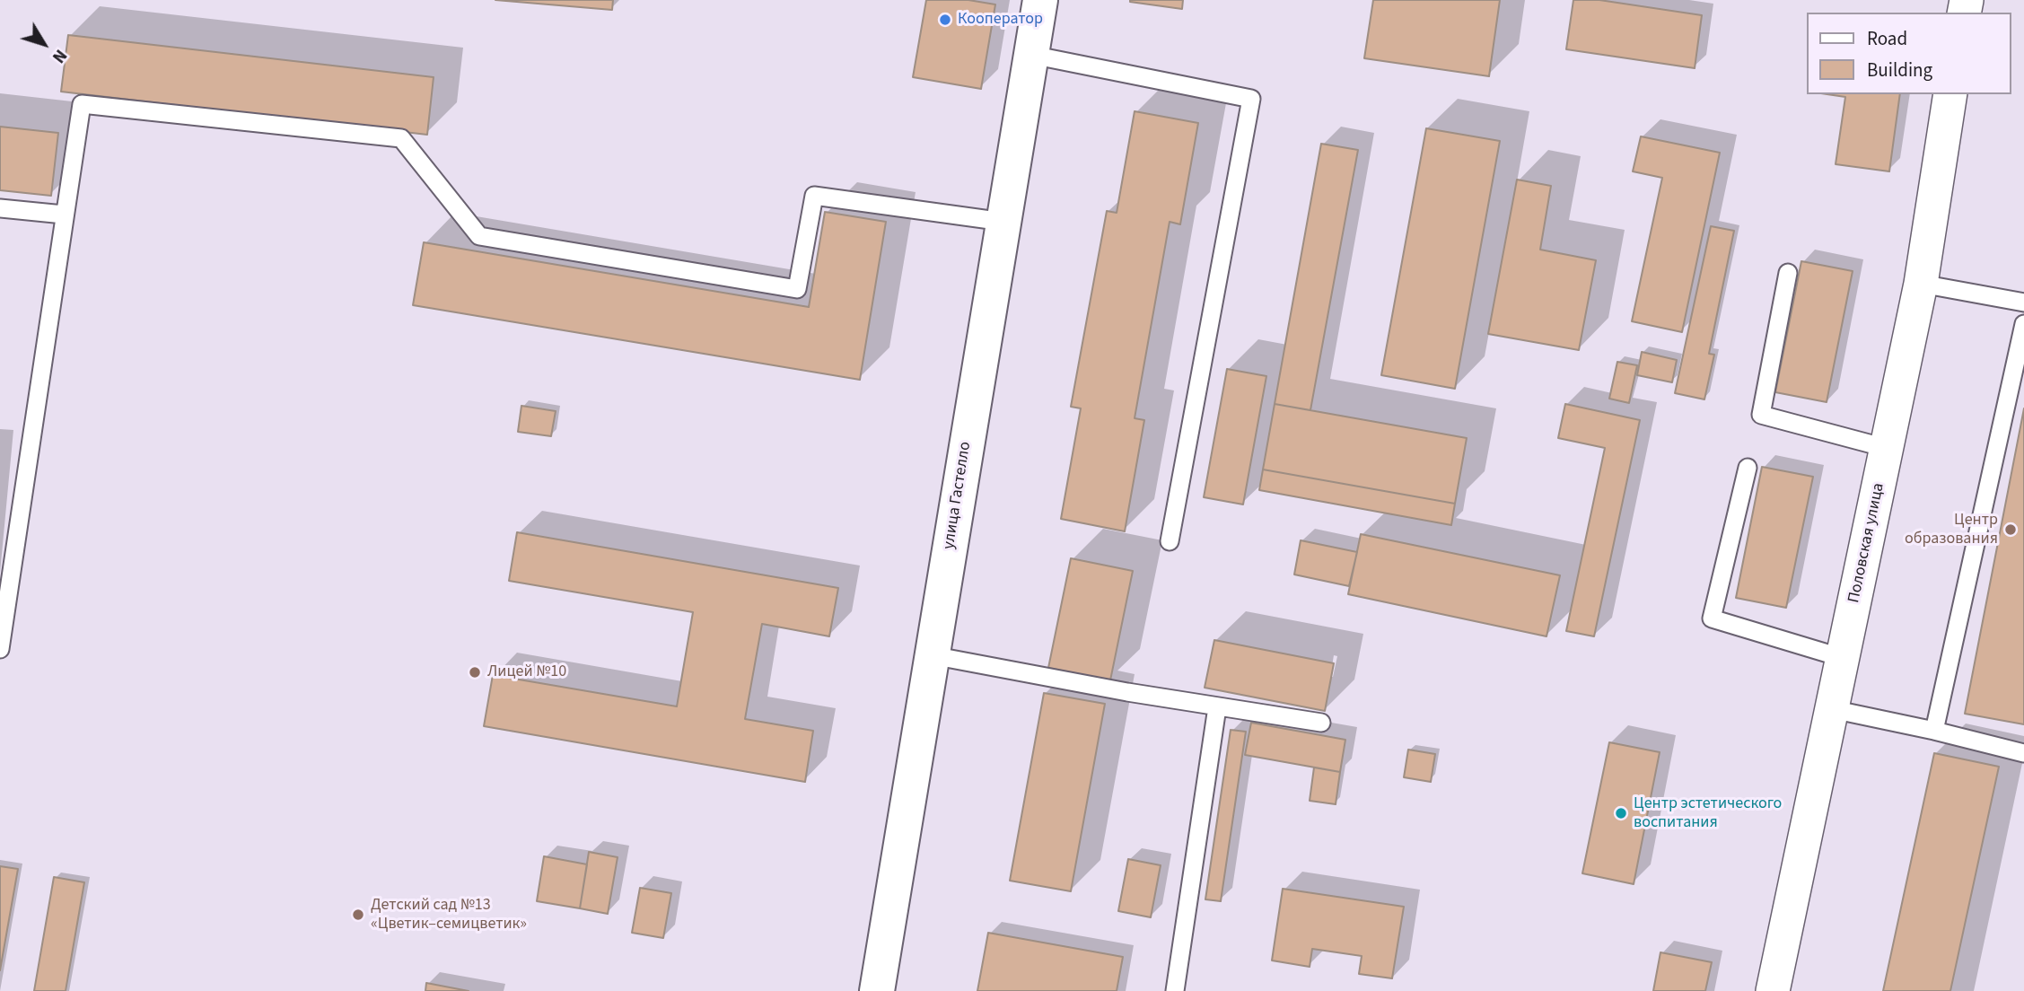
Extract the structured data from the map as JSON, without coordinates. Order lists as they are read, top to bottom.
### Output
{
  "streets": {
    "main road": ["улица Гастелло"],
    "street": ["Половская улица"]
  },
  "places": [
    "Кооператор",
    "Центр образования",
    "Лицей №10",
    "Центр эстетического воспитания",
    "Детский сад №13 «Цветик–семицветик»"
  ],
  "legend": ["Road", "Building"],
  "north": "bottom right"
}
